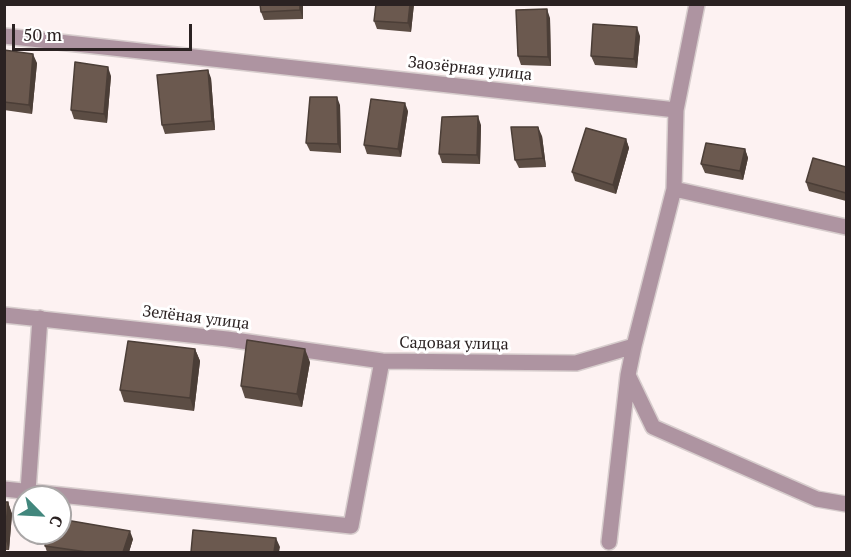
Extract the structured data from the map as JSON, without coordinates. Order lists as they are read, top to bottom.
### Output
{
  "streets": {
    "street": ["Заозёрная улица", "Зелёная улица", "Садовая улица"]
  },
  "crossings": [
    ["Зелёная улица", "Садовая улица"]
  ],
  "scale_bar": "50 m",
  "north": "bottom right"
}
